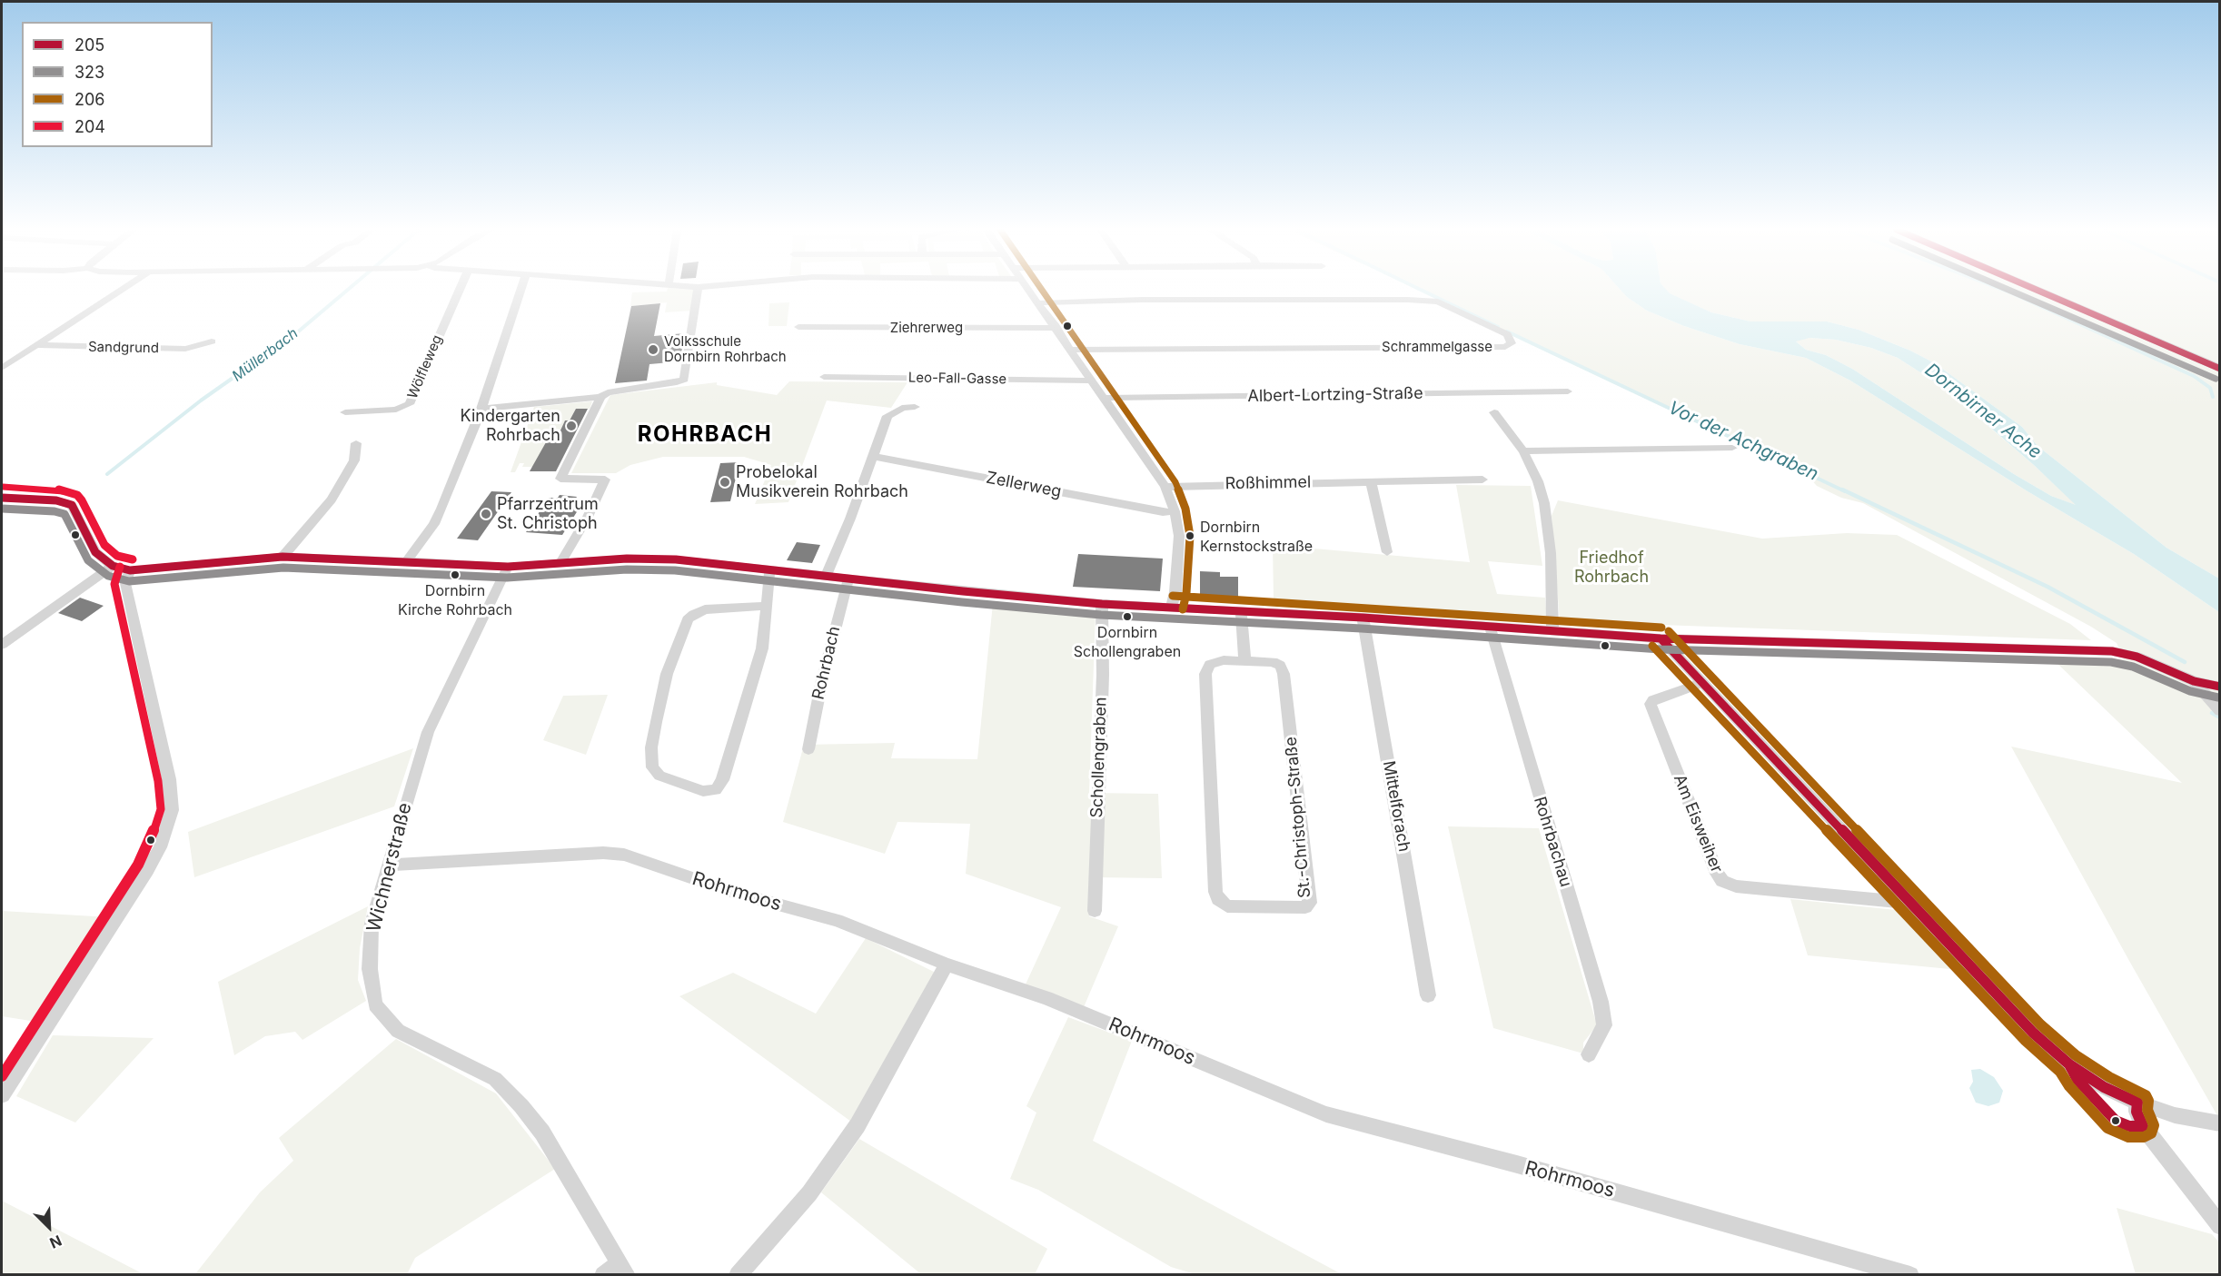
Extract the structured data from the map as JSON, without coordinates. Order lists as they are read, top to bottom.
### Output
{
  "streets": {
    "street": [
      "Ziehrerweg",
      "Schrammelgasse",
      "Sandgrund",
      "Wölfleweg",
      "Leo-Fall-Gasse",
      "Albert-Lortzing-Straße",
      "Roßhimmel",
      "Zellerweg",
      "Rohrbach",
      "Schollengraben",
      "Mittelforach",
      "St.-Christoph-Straße",
      "Am Eisweiher",
      "Rohrbachau",
      "Wichnerstraße",
      "Rohrmoos"
    ]
  },
  "crossings": [
    ["Wichnerstraße", "Rohrmoos"]
  ],
  "districts": ["ROHRBACH"],
  "water": ["Müllerbach", "Dornbirner Ache", "Vor der Achgraben"],
  "parks": ["Friedhof Rohrbach"],
  "places": [
    "Volksschule Dornbirn Rohrbach",
    "Kindergarten Rohrbach",
    "Probelokal Musikverein Rohrbach",
    "Pfarrzentrum St. Christoph",
    "Dornbirn Kernstockstraße",
    "Dornbirn Kirche Rohrbach",
    "Dornbirn Schollengraben"
  ],
  "lines": [
    "transit line 205",
    "transit line 323",
    "transit line 206",
    "transit line 204"
  ],
  "legend": [
    "205",
    "323",
    "206",
    "204"
  ],
  "north": "bottom right"
}
